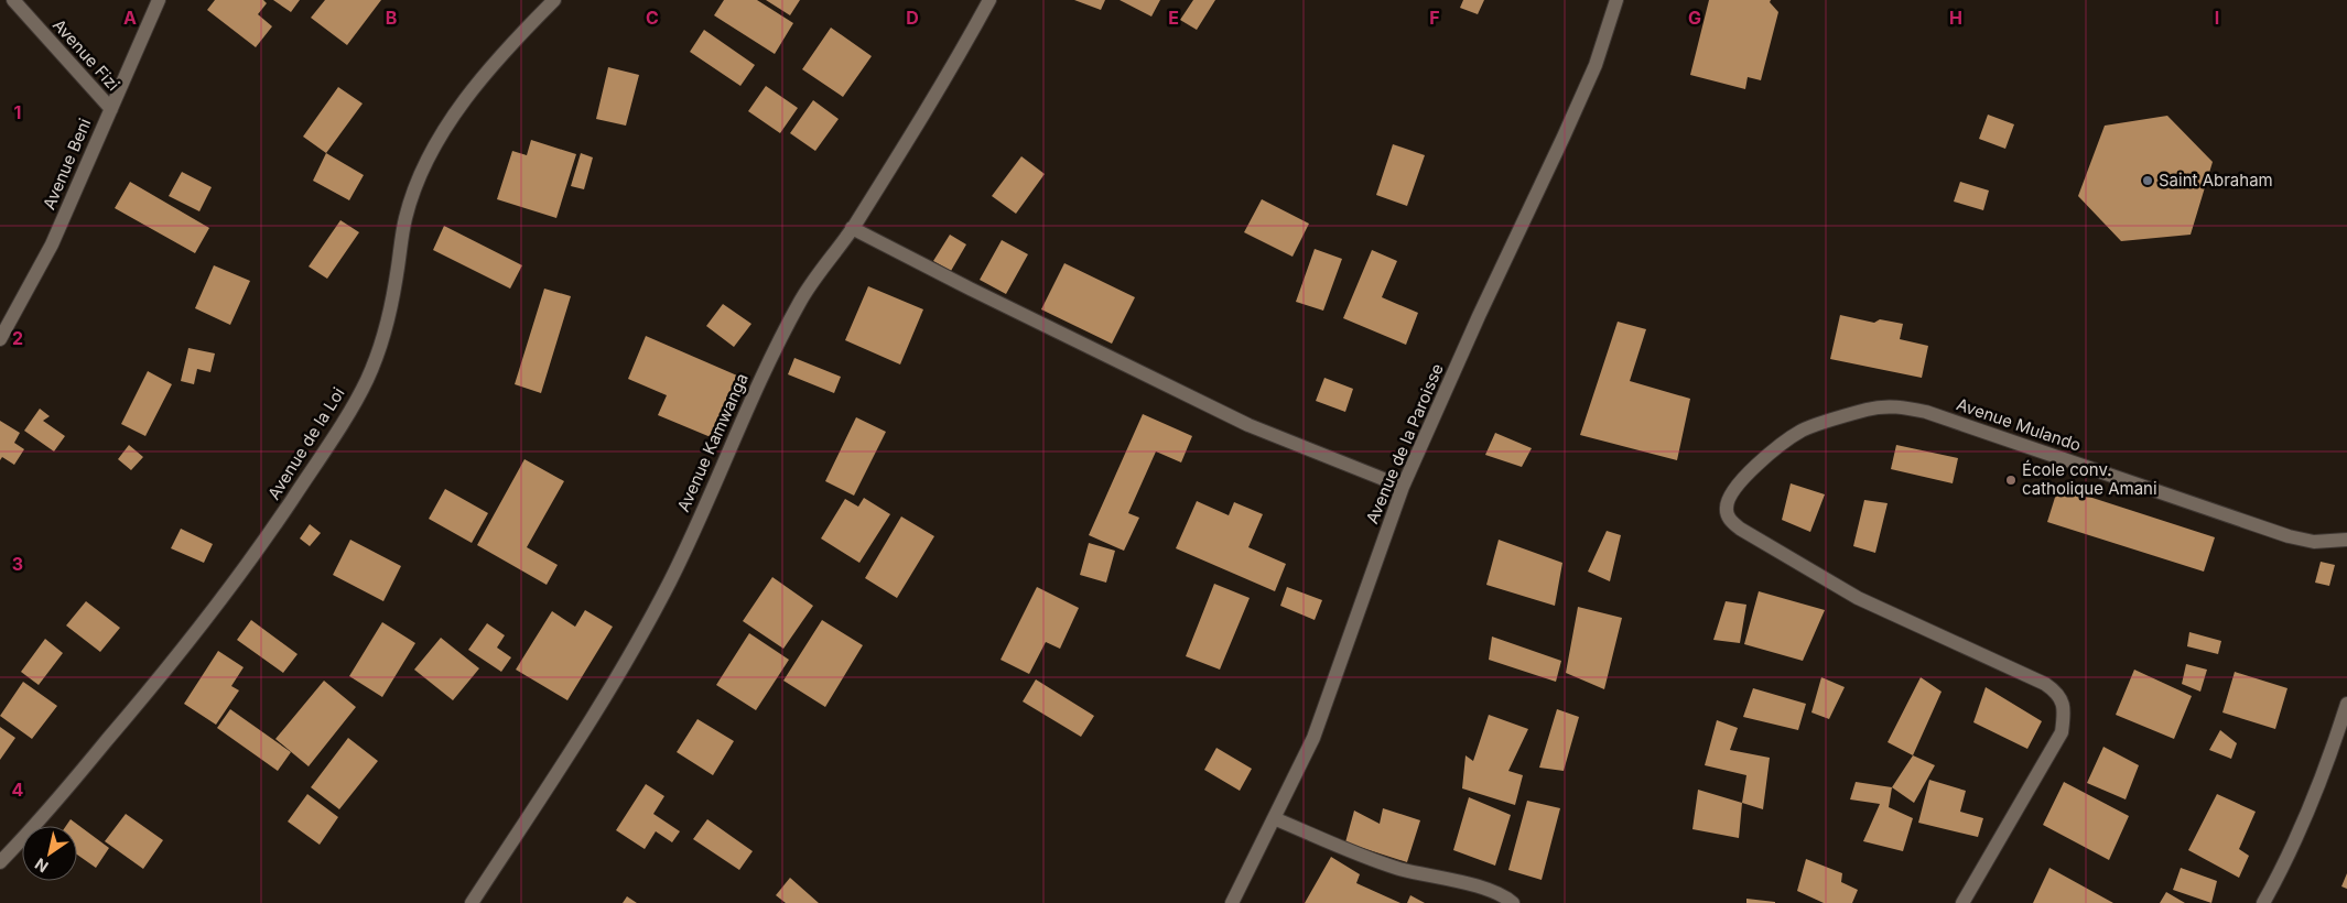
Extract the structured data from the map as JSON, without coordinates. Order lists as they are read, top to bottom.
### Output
{
  "streets": {
    "street": [
      "Avenue Fizi",
      "Avenue Beni",
      "Avenue Mulando",
      "Avenue Kamwanga",
      "Avenue de la Loi",
      "Avenue de la Paroisse"
    ]
  },
  "crossings": [
    ["Avenue Fizi", "Avenue Beni"]
  ],
  "places": ["Saint Abraham", "École conv. catholique Amani"],
  "north": "bottom left",
  "grid": {
    "columns": [
      "A",
      "B",
      "C",
      "D",
      "E",
      "F",
      "G",
      "H",
      "I"
    ],
    "rows": [
      "1",
      "2",
      "3",
      "4"
    ]
  }
}
